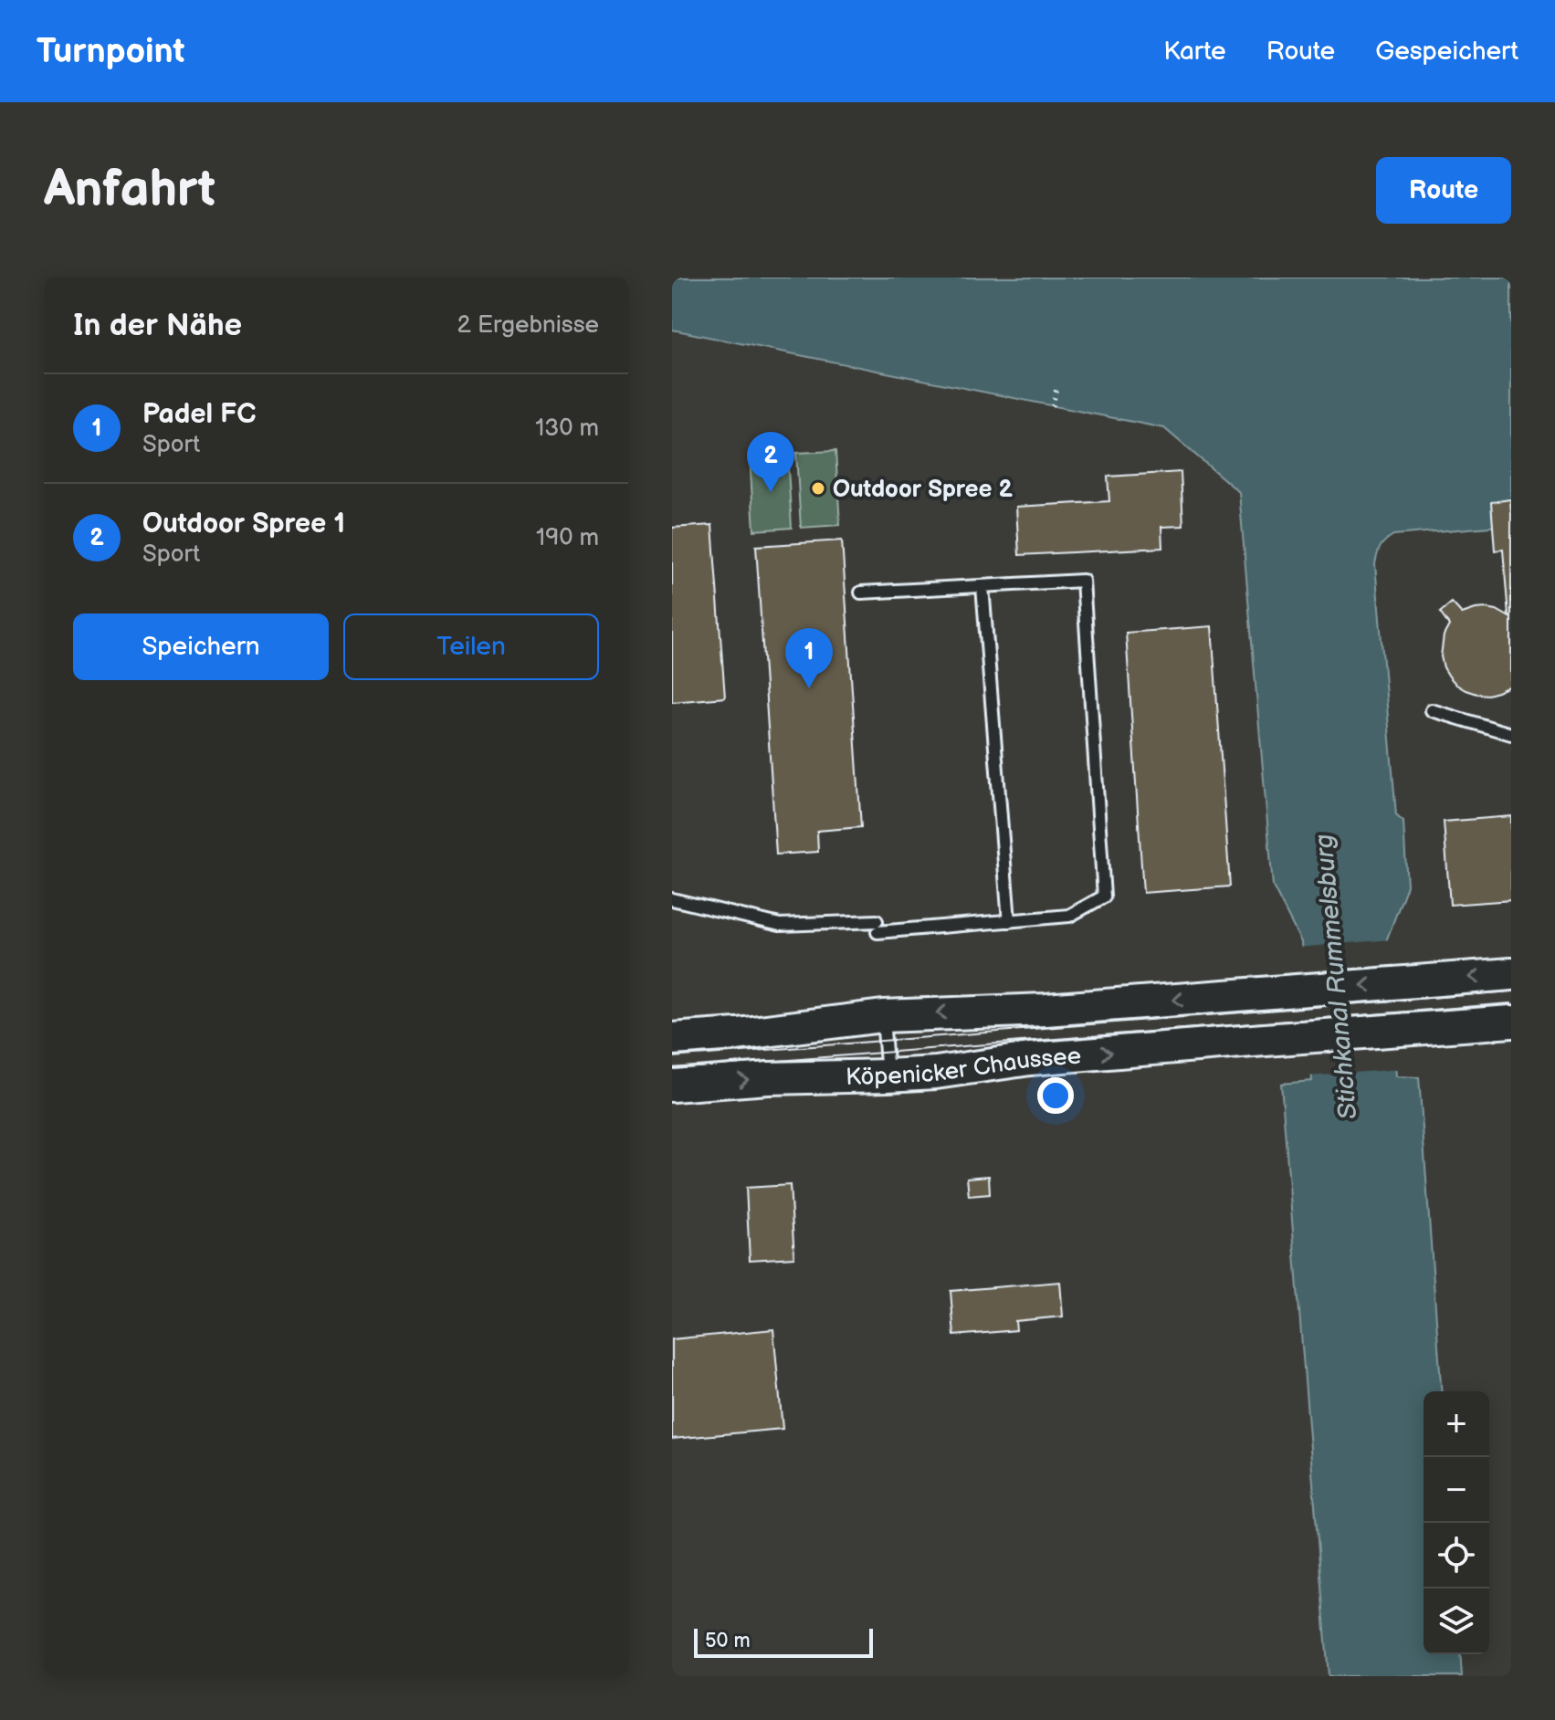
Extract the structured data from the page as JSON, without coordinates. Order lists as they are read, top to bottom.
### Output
{
  "streets": {
    "main road": ["Köpenicker Chaussee"]
  },
  "water": ["Stichkanal Rummelsburg"],
  "places": ["Outdoor Spree 2"],
  "scale_bar": "50 m",
  "page": {
    "header": "Turnpoint",
    "nav": ["Karte", "Route", "Gespeichert"],
    "buttons": [
      "Route",
      ["Speichern", "Teilen"]
    ],
    "title": "Anfahrt",
    "heading": ["In der Nähe", "2 Ergebnisse"],
    "list": [
      {
        "mark": "1",
        "name": "Padel FC",
        "note": "Sport",
        "value": "130 m"
      },
      {
        "mark": "2",
        "name": "Outdoor Spree 1",
        "note": "Sport",
        "value": "190 m"
      }
    ],
    "pins": ["2", "1"],
    "map_buttons": ["+", "−"],
    "scale": "50 m"
  }
}
